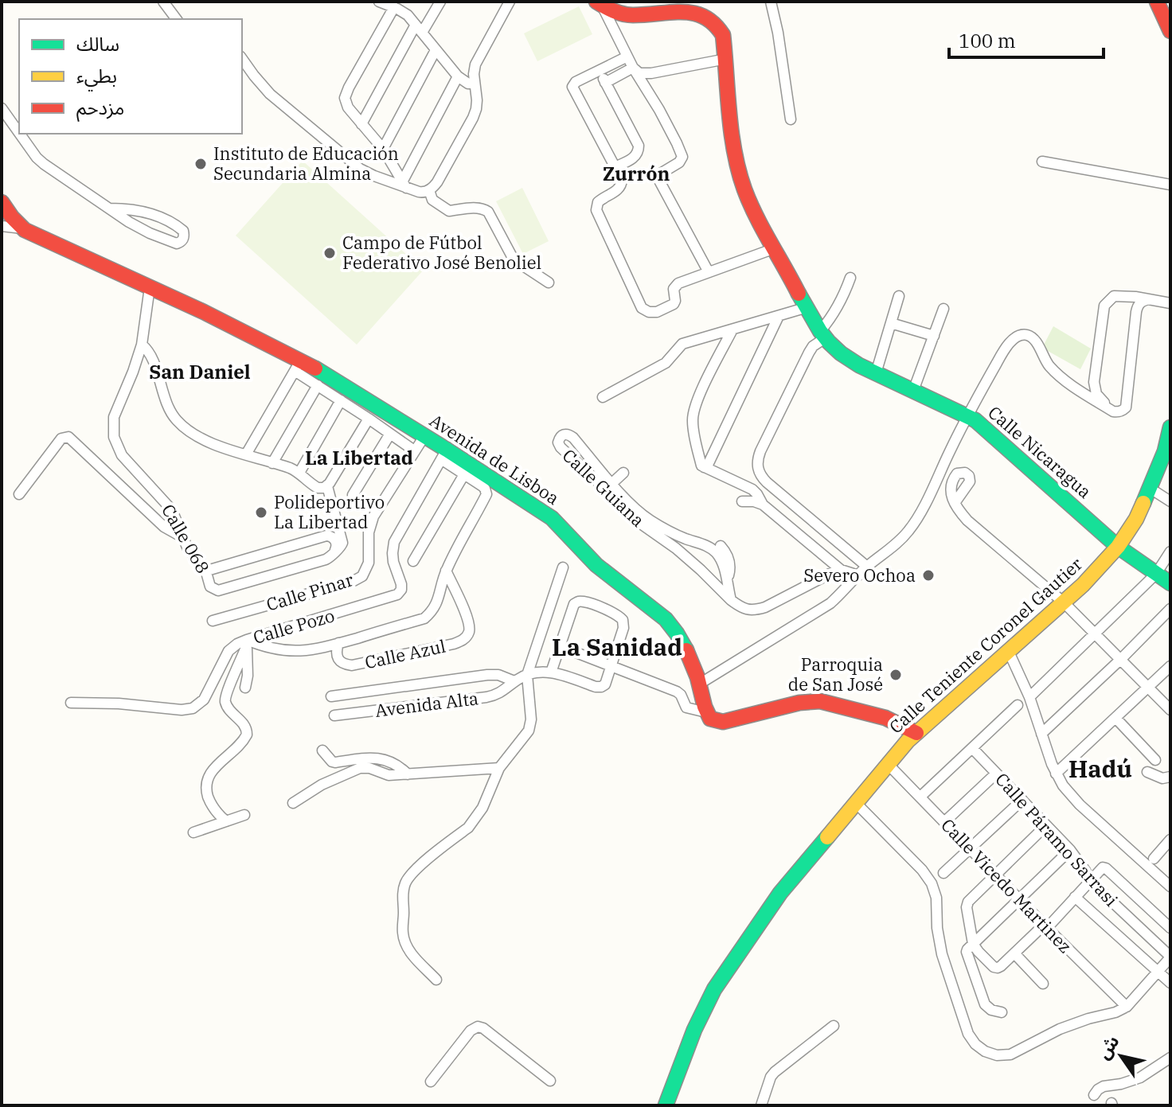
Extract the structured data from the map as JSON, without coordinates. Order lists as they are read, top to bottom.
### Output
{
  "streets": {
    "street": [
      "Calle Nicaragua",
      "Avenida de Lisboa",
      "Calle Guiana",
      "Calle 068",
      "Calle Pinar",
      "Calle Pozo",
      "Calle Teniente Coronel Gautier",
      "Calle Azul",
      "Avenida Alta",
      "Calle Páramo Sarrasi",
      "Calle Vicedo Martinez"
    ]
  },
  "crossings": [
    ["Calle Nicaragua", "Calle Teniente Coronel Gautier"],
    ["Avenida de Lisboa", "Calle 068"],
    ["Avenida de Lisboa", "Calle Pozo"],
    ["Calle Teniente Coronel Gautier", "Calle Vicedo Martinez"]
  ],
  "districts": [
    "Zurrón",
    "San Daniel",
    "La Libertad",
    "La Sanidad",
    "Hadú"
  ],
  "places": [
    "Instituto de Educación Secundaria Almina",
    "Campo de Fútbol Federativo José Benoliel",
    "Polideportivo La Libertad",
    "Severo Ochoa",
    "Parroquia de San José"
  ],
  "legend": ["سالك", "بطيء", "مزدحم"],
  "scale_bar": "100 m",
  "north": "top left"
}
